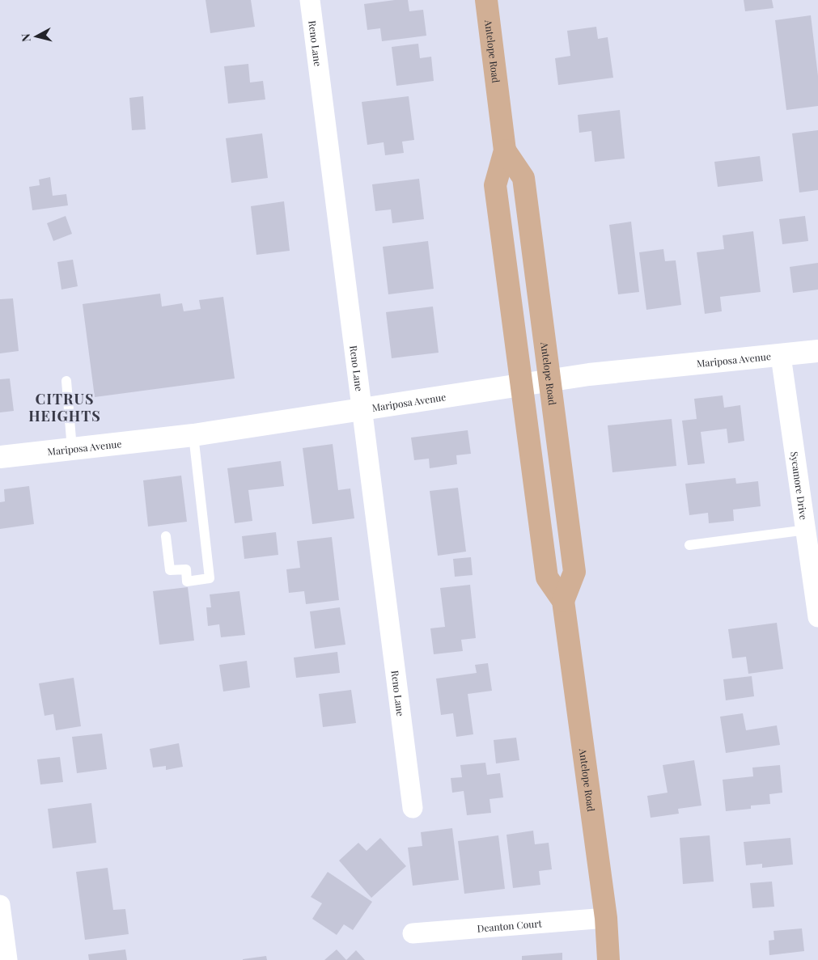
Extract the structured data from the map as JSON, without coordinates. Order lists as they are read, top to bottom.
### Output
{
  "streets": {
    "main road": ["Antelope Road"],
    "street": [
      "Reno Lane",
      "Mariposa Avenue",
      "Sycamore Drive",
      "Deanton Court"
    ]
  },
  "crossings": [
    ["Reno Lane", "Mariposa Avenue"],
    ["Antelope Road", "Mariposa Avenue"],
    ["Antelope Road", "Deanton Court"],
    ["Mariposa Avenue", "Sycamore Drive"]
  ],
  "districts": ["CITRUS HEIGHTS"],
  "north": "left"
}
